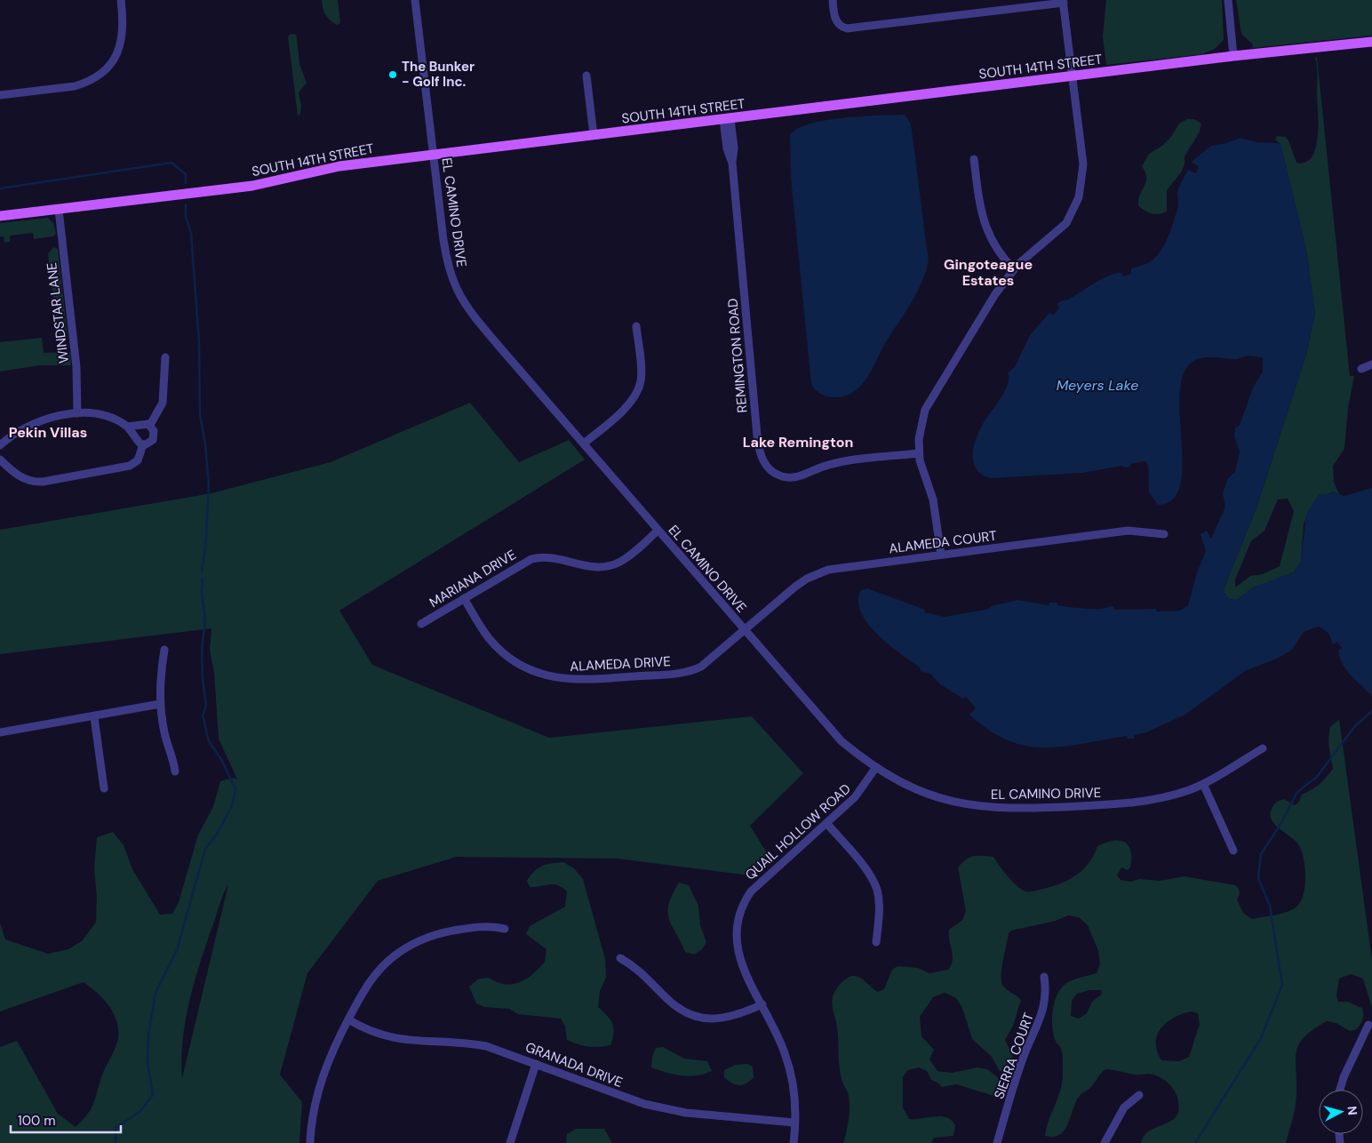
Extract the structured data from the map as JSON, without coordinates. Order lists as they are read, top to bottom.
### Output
{
  "streets": {
    "main road": ["SOUTH 14TH STREET"],
    "street": [
      "EL CAMINO DRIVE",
      "WINDSTAR LANE",
      "REMINGTON ROAD",
      "ALAMEDA COURT",
      "MARIANA DRIVE",
      "ALAMEDA DRIVE",
      "QUAIL HOLLOW ROAD",
      "SIERRA COURT",
      "GRANADA DRIVE"
    ]
  },
  "crossings": [
    ["SOUTH 14TH STREET", "EL CAMINO DRIVE"],
    ["SOUTH 14TH STREET", "WINDSTAR LANE"],
    ["SOUTH 14TH STREET", "REMINGTON ROAD"],
    ["EL CAMINO DRIVE", "ALAMEDA COURT"],
    ["EL CAMINO DRIVE", "MARIANA DRIVE"],
    ["EL CAMINO DRIVE", "ALAMEDA DRIVE"],
    ["EL CAMINO DRIVE", "QUAIL HOLLOW ROAD"],
    ["ALAMEDA COURT", "ALAMEDA DRIVE"],
    ["MARIANA DRIVE", "ALAMEDA DRIVE"],
    ["QUAIL HOLLOW ROAD", "GRANADA DRIVE"]
  ],
  "districts": ["Gingoteague Estates", "Pekin Villas", "Lake Remington"],
  "water": ["Meyers Lake"],
  "places": ["The Bunker - Golf Inc."],
  "scale_bar": "100 m",
  "north": "right"
}
